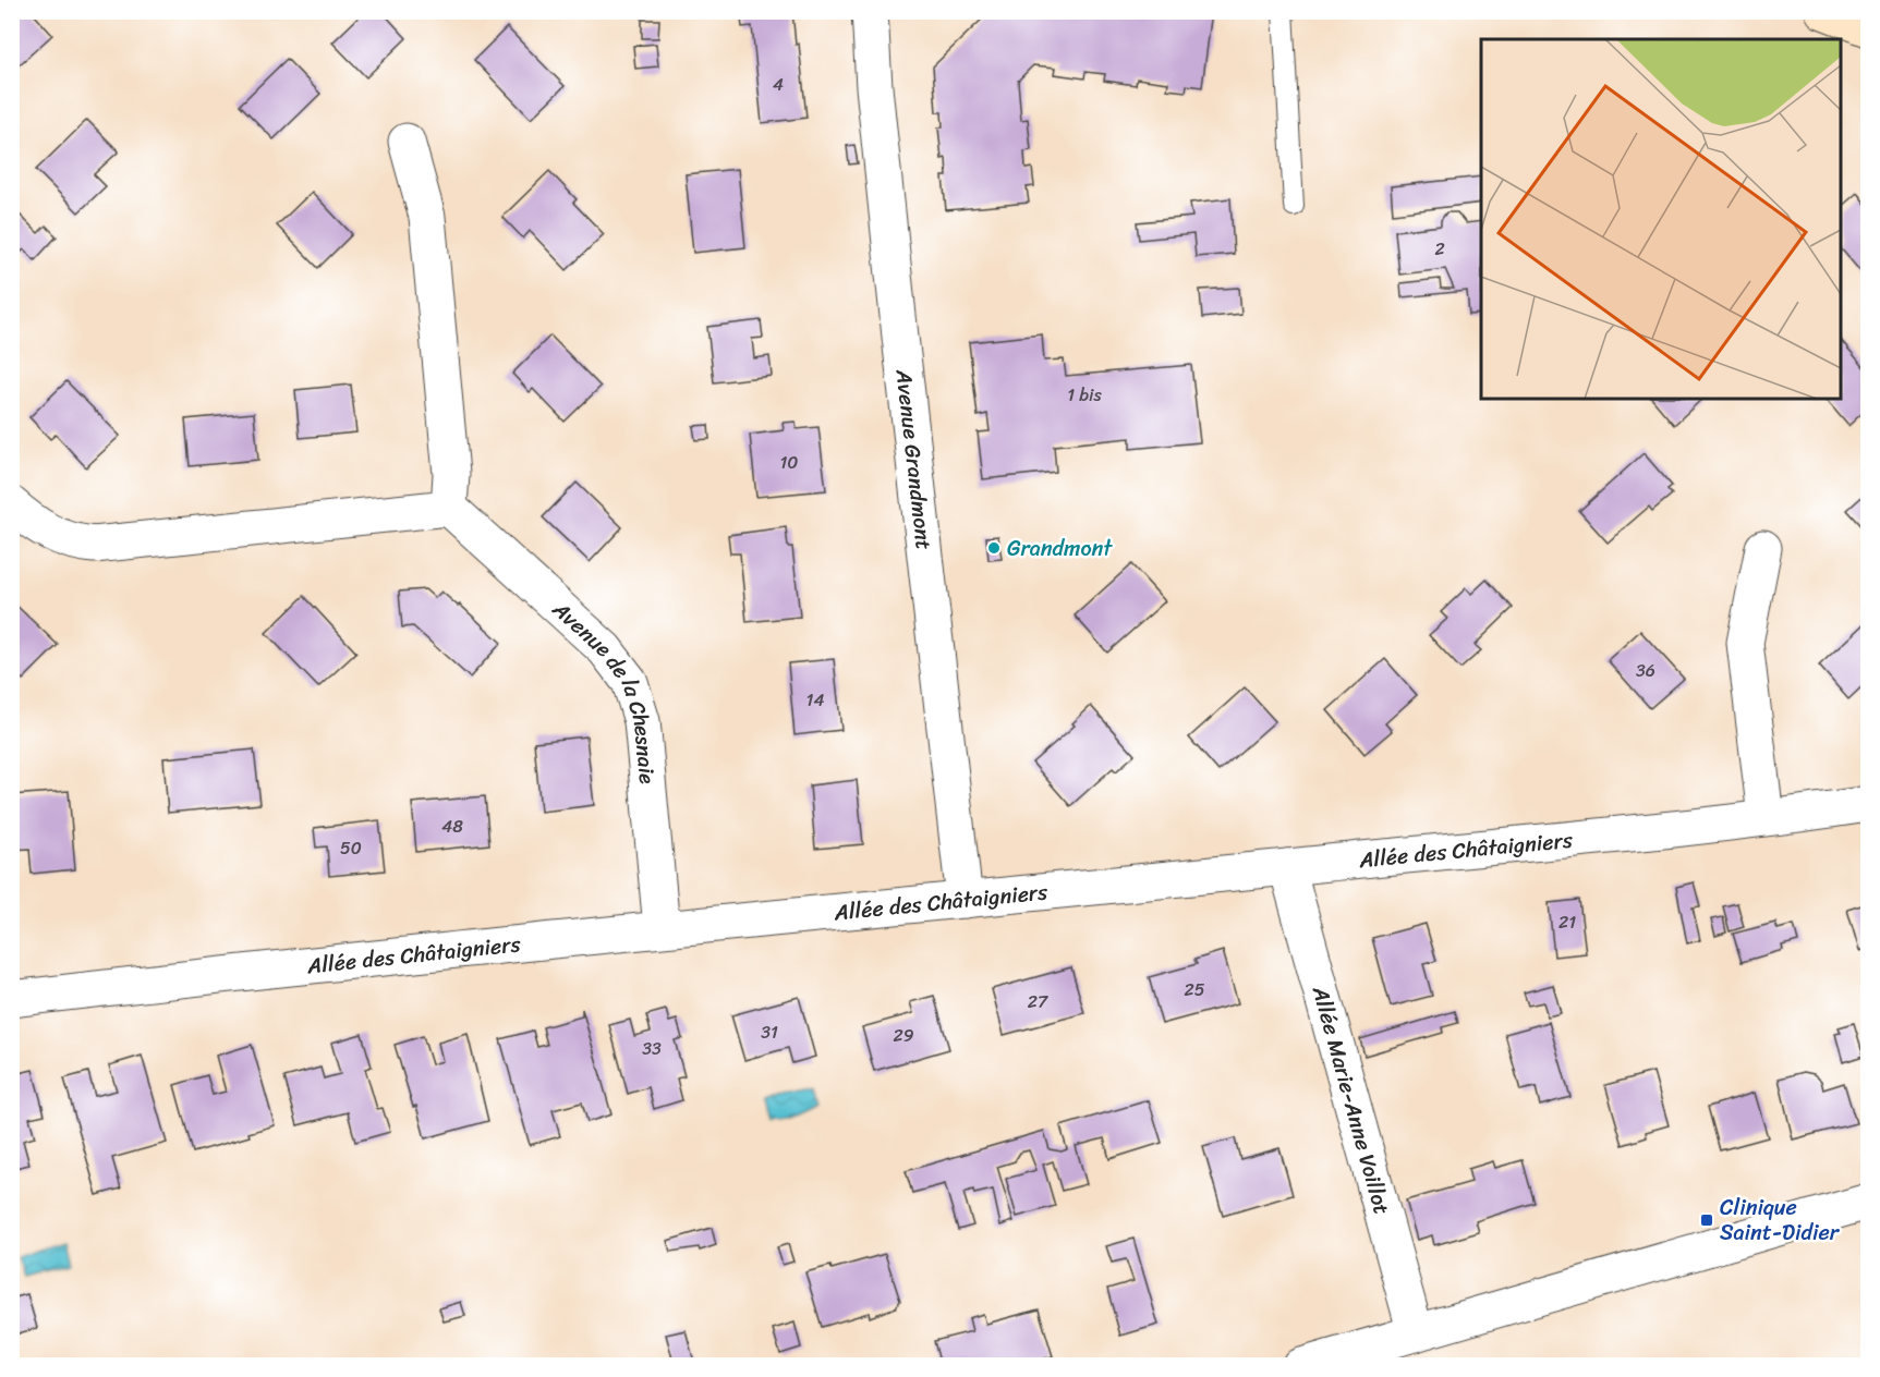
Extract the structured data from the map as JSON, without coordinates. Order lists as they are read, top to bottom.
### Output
{
  "streets": {
    "street": [
      "Avenue Grandmont",
      "Avenue de la Chesnaie",
      "Allée des Châtaigniers",
      "Allée Marie-Anne Voillot"
    ]
  },
  "crossings": [
    ["Avenue Grandmont", "Allée des Châtaigniers"],
    ["Avenue de la Chesnaie", "Allée des Châtaigniers"],
    ["Allée des Châtaigniers", "Allée Marie-Anne Voillot"]
  ],
  "places": {
    "other": ["Grandmont"],
    "transit": ["Clinique Saint-Didier"]
  },
  "house_numbers": [
    "4",
    "2",
    "1 bis",
    "10",
    "36",
    "14",
    "48",
    "50",
    "21",
    "25",
    "27",
    "31",
    "29",
    "33"
  ]
}
